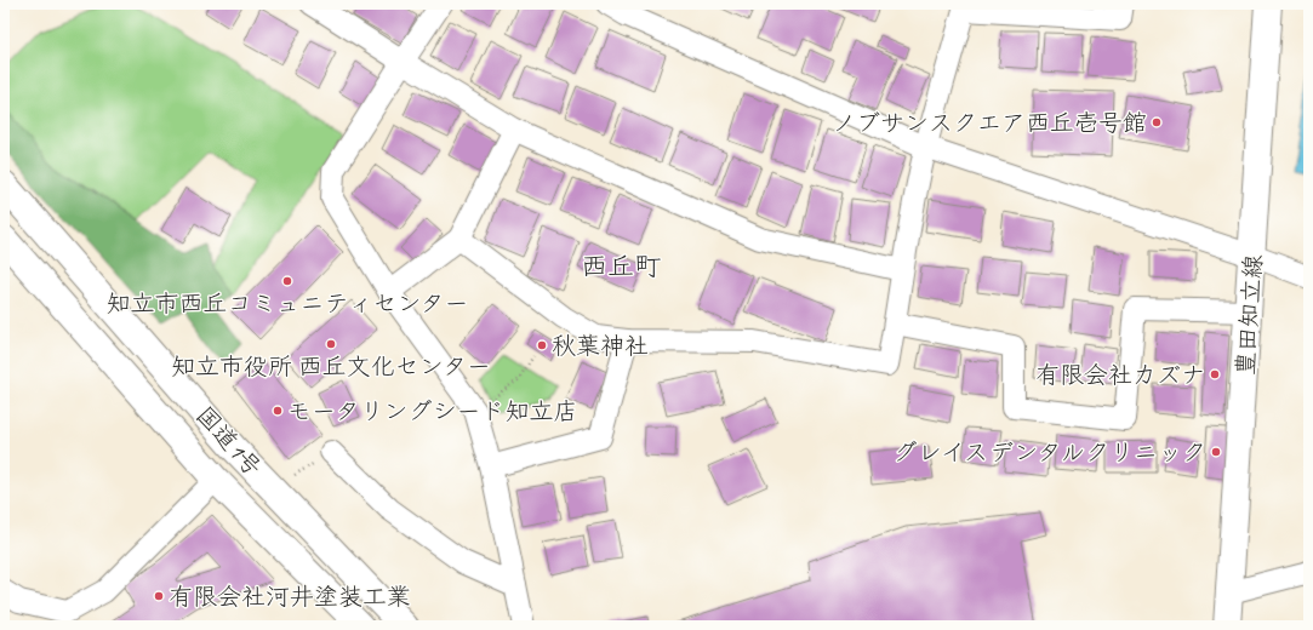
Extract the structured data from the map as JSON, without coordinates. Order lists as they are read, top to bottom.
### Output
{
  "streets": {
    "main road": ["豊田知立線", "国道1号"]
  },
  "districts": ["西丘町"],
  "places": [
    "ノブサンスクエア西丘壱号館",
    "知立市西丘コミュニティセンター",
    "知立市役所 西丘文化センター",
    "秋葉神社",
    "有限会社カズナ",
    "モータリングシード知立店",
    "グレイスデンタルクリニック",
    "有限会社河井塗装工業"
  ]
}
